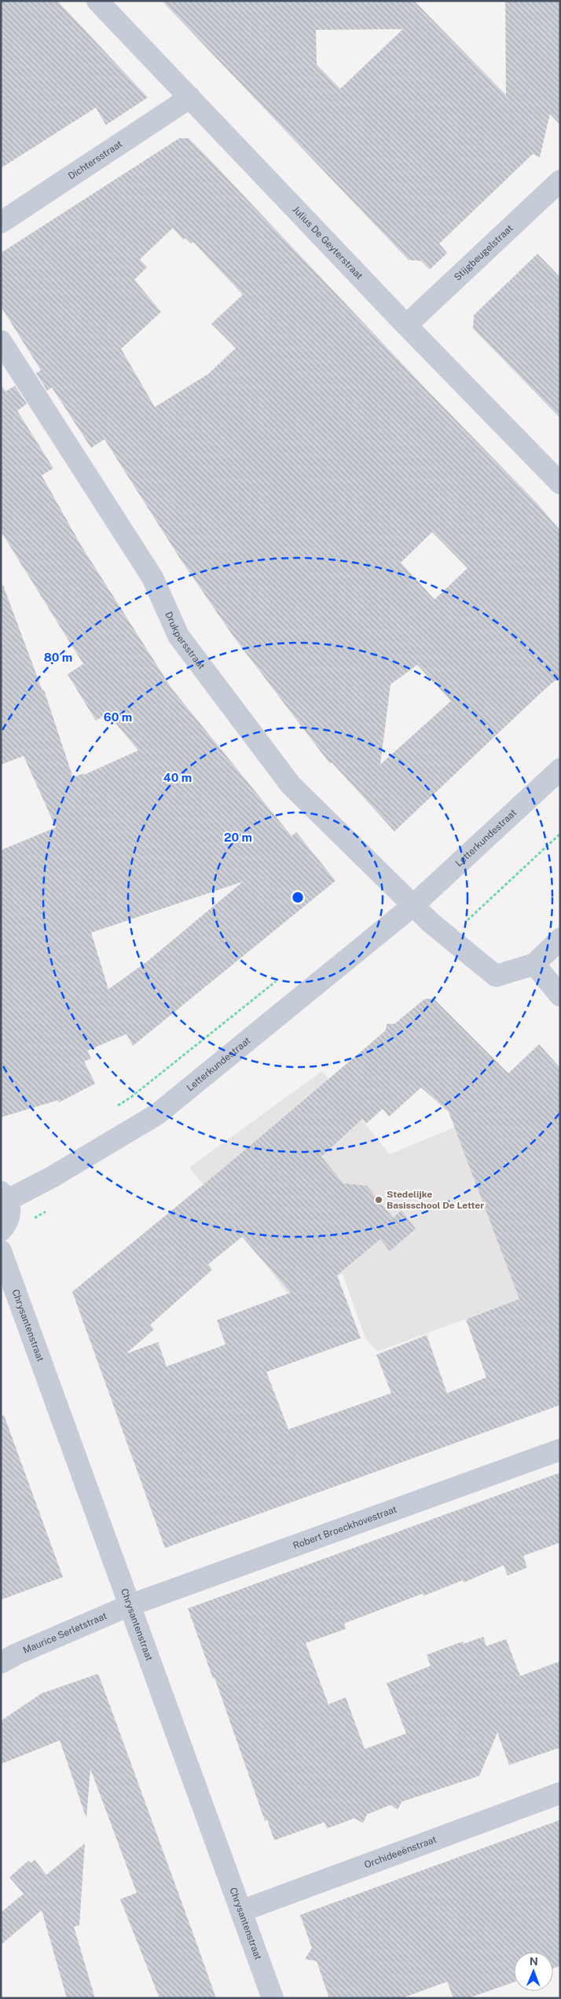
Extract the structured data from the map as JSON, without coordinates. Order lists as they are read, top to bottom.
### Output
{
  "streets": {
    "street": [
      "Dichtersstraat",
      "Julius De Geyterstraat",
      "Stijgbeugelstraat",
      "Drukpersstraat",
      "Letterkundestraat",
      "Chrysantenstraat",
      "Robert Broeckhovestraat",
      "Maurice Serletstraat",
      "Orchideeënstraat"
    ]
  },
  "crossings": [
    ["Dichtersstraat", "Julius De Geyterstraat"],
    ["Julius De Geyterstraat", "Stijgbeugelstraat"],
    ["Drukpersstraat", "Letterkundestraat"],
    ["Chrysantenstraat", "Robert Broeckhovestraat"],
    ["Chrysantenstraat", "Maurice Serletstraat"],
    ["Chrysantenstraat", "Orchideeënstraat"],
    ["Robert Broeckhovestraat", "Maurice Serletstraat"]
  ],
  "places": ["Stedelijke Basisschool De Letter"],
  "north": "top",
  "rings": [
    "80 m",
    "60 m",
    "40 m",
    "20 m"
  ]
}
